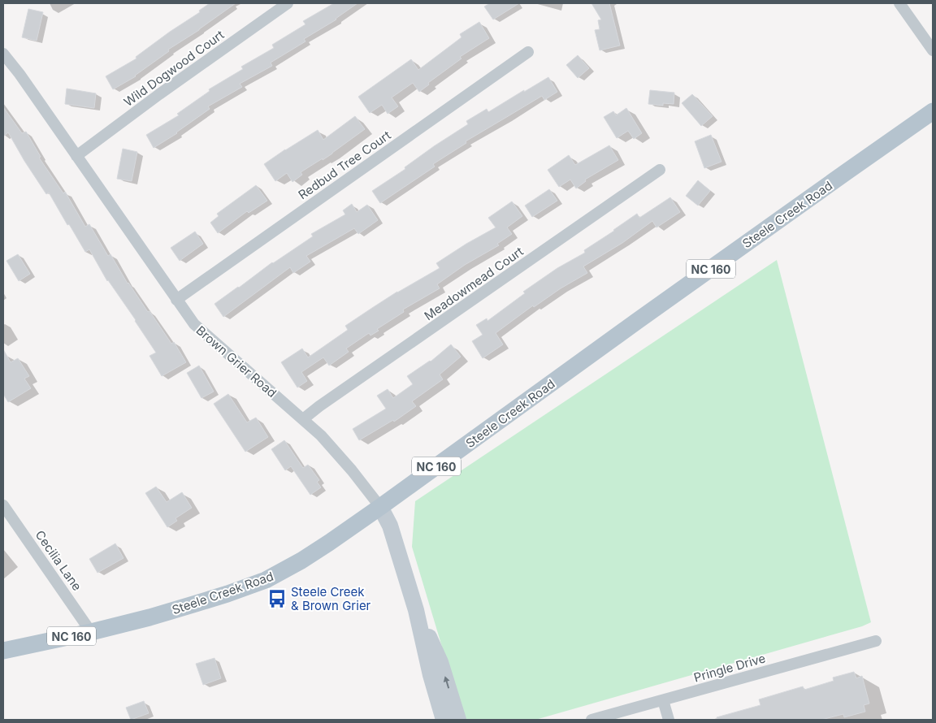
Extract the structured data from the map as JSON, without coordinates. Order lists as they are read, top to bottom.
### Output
{
  "streets": {
    "main road": ["Steele Creek Road", "NC 160", "Brown Grier Road"],
    "street": [
      "Wild Dogwood Court",
      "Redbud Tree Court",
      "Meadowmead Court",
      "Cecilia Lane",
      "Pringle Drive"
    ]
  },
  "crossings": [
    ["Wild Dogwood Court", "Brown Grier Road"],
    ["Redbud Tree Court", "Brown Grier Road"],
    ["Steele Creek Road", "Brown Grier Road"],
    ["Steele Creek Road", "Cecilia Lane"],
    ["Meadowmead Court", "Brown Grier Road"]
  ],
  "places": {
    "bus stop": ["Steele Creek & Brown Grier"]
  }
}
